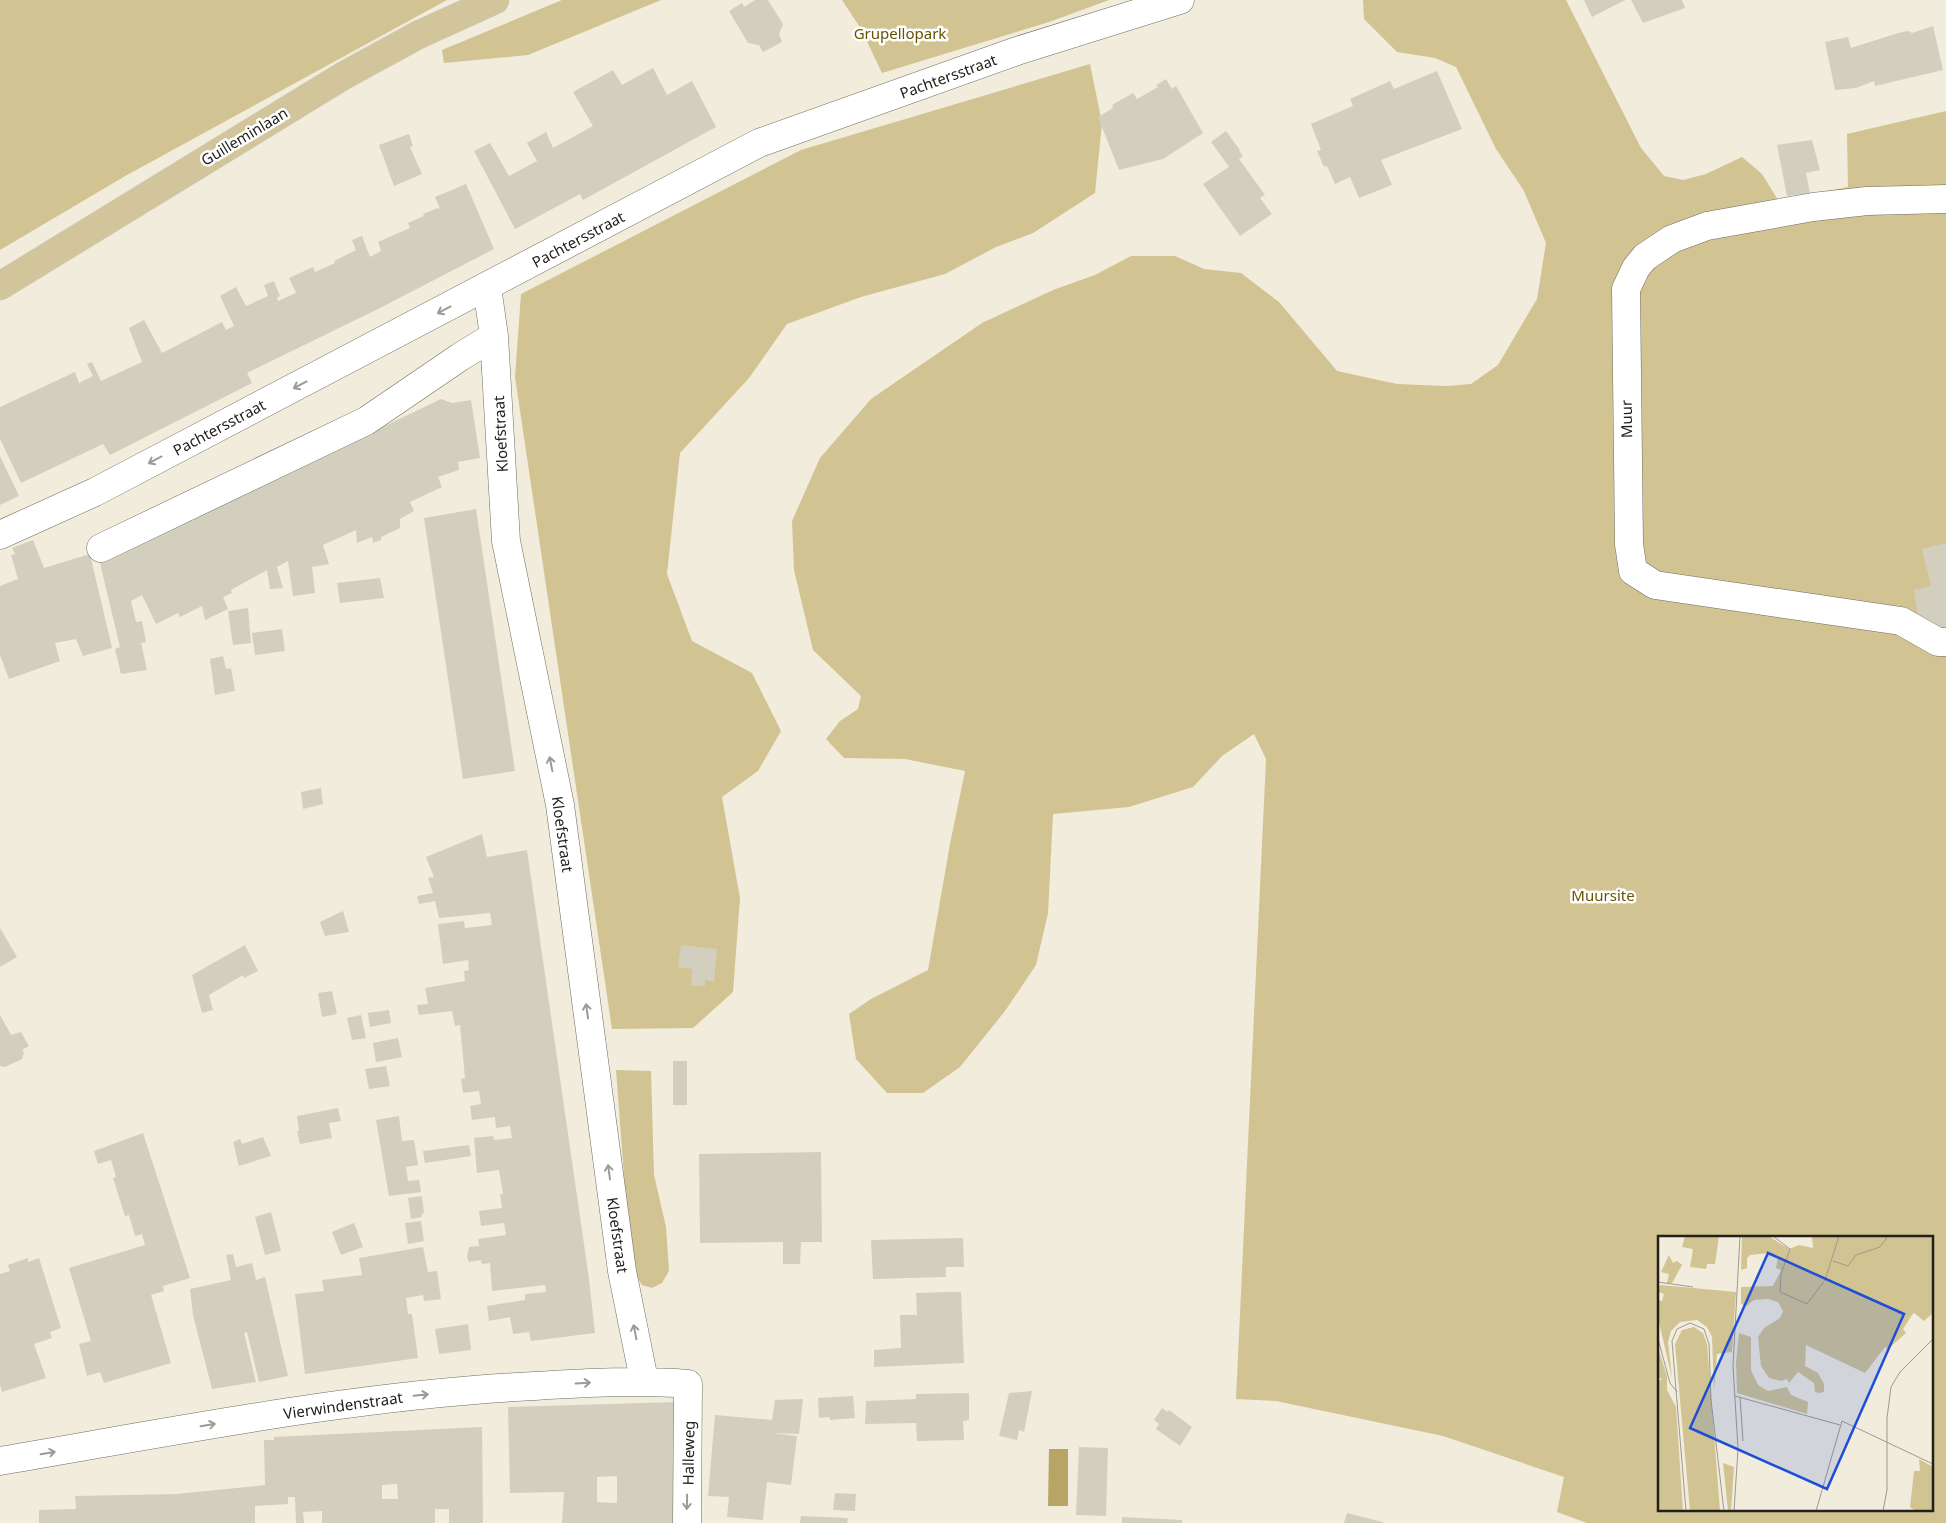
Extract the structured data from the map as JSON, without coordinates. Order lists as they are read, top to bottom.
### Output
{
  "streets": {
    "main road": ["Guilleminlaan"],
    "street": [
      "Pachtersstraat",
      "Muur",
      "Kloefstraat",
      "Vierwindenstraat",
      "Halleweg"
    ]
  },
  "crossings": [
    ["Pachtersstraat", "Kloefstraat"],
    ["Kloefstraat", "Vierwindenstraat"],
    ["Vierwindenstraat", "Halleweg"]
  ],
  "one_way": ["Kloefstraat", "Vierwindenstraat", "Halleweg"],
  "parks": ["Grupellopark", "Muursite"]
}
